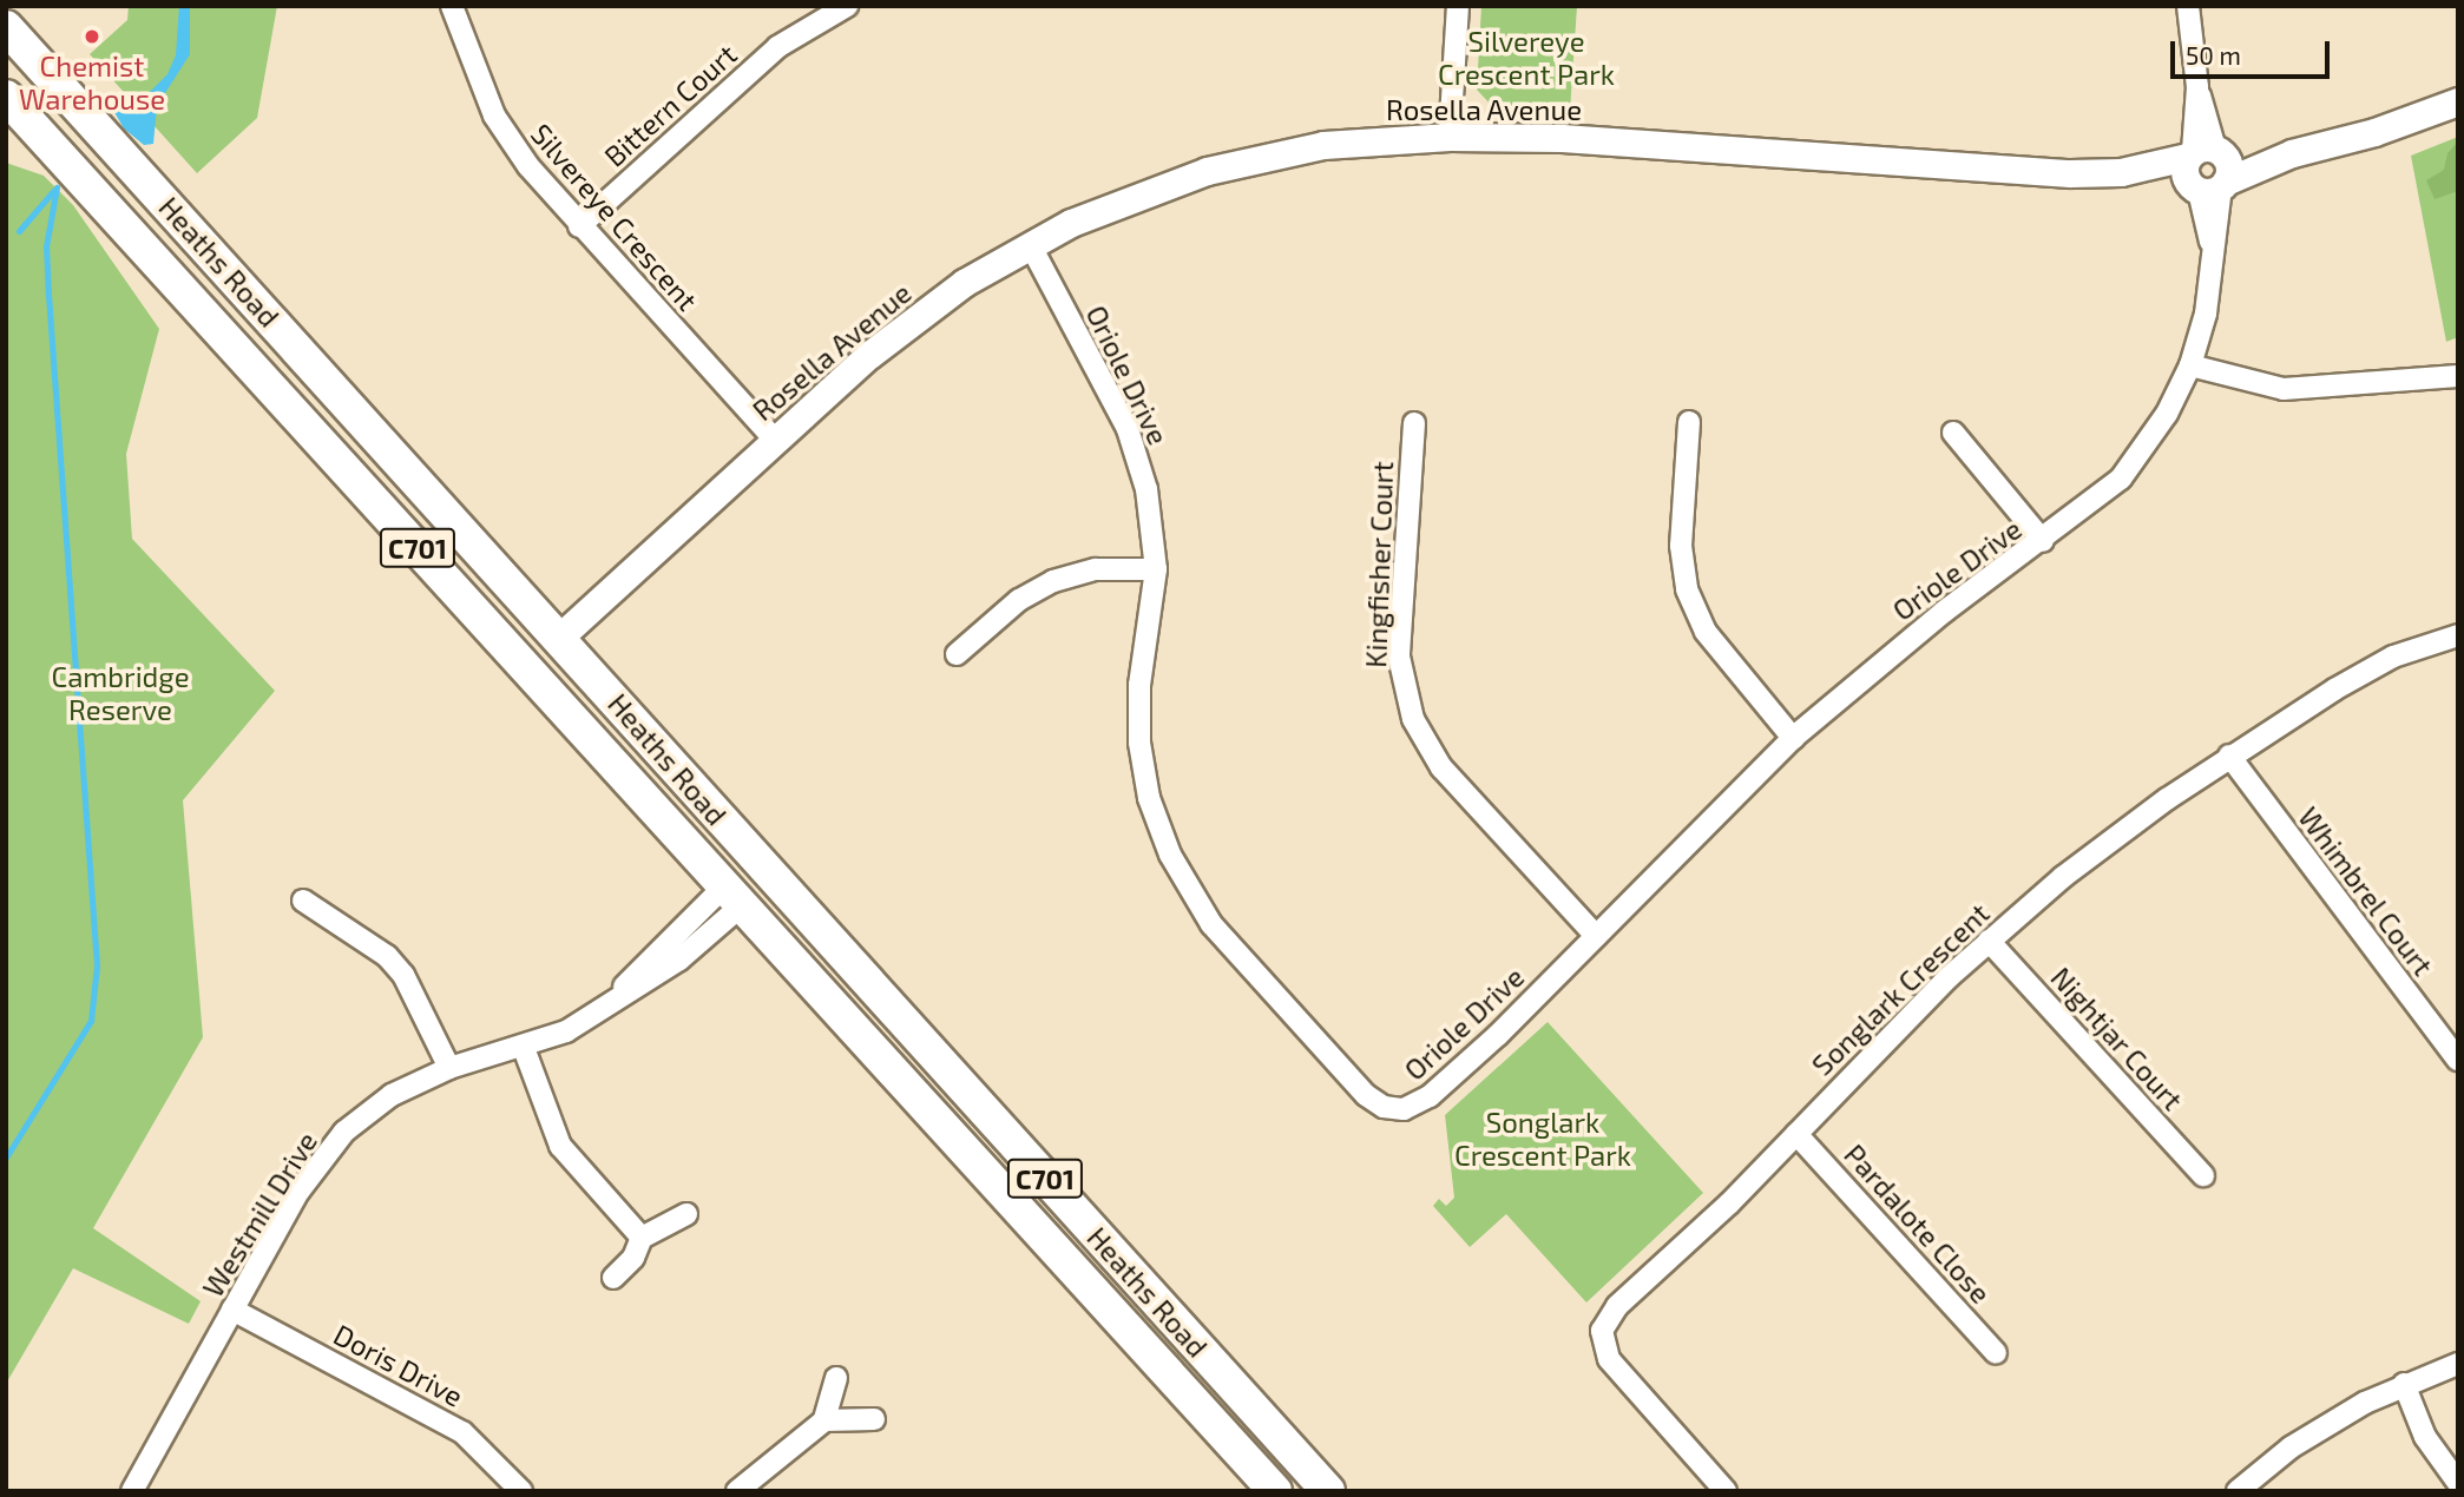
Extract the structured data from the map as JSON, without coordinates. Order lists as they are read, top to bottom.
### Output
{
  "streets": {
    "main road": ["Heaths Road", "C701"],
    "street": [
      "Bittern Court",
      "Rosella Avenue",
      "Silvereye Crescent",
      "Oriole Drive",
      "Kingfisher Court",
      "Whimbrel Court",
      "Songlark Crescent",
      "Nightjar Court",
      "Westmill Drive",
      "Pardalote Close",
      "Doris Drive"
    ]
  },
  "crossings": [
    ["Bittern Court", "Silvereye Crescent"],
    ["Rosella Avenue", "Silvereye Crescent"],
    ["Rosella Avenue", "Heaths Road"],
    ["Rosella Avenue", "Oriole Drive"],
    ["Heaths Road", "Westmill Drive"],
    ["Oriole Drive", "Kingfisher Court"],
    ["Whimbrel Court", "Songlark Crescent"],
    ["Songlark Crescent", "Nightjar Court"],
    ["Songlark Crescent", "Pardalote Close"],
    ["Westmill Drive", "Doris Drive"]
  ],
  "parks": ["Silvereye Crescent Park", "Cambridge Reserve", "Songlark Crescent Park"],
  "places": ["Chemist Warehouse"],
  "scale_bar": "50 m"
}
